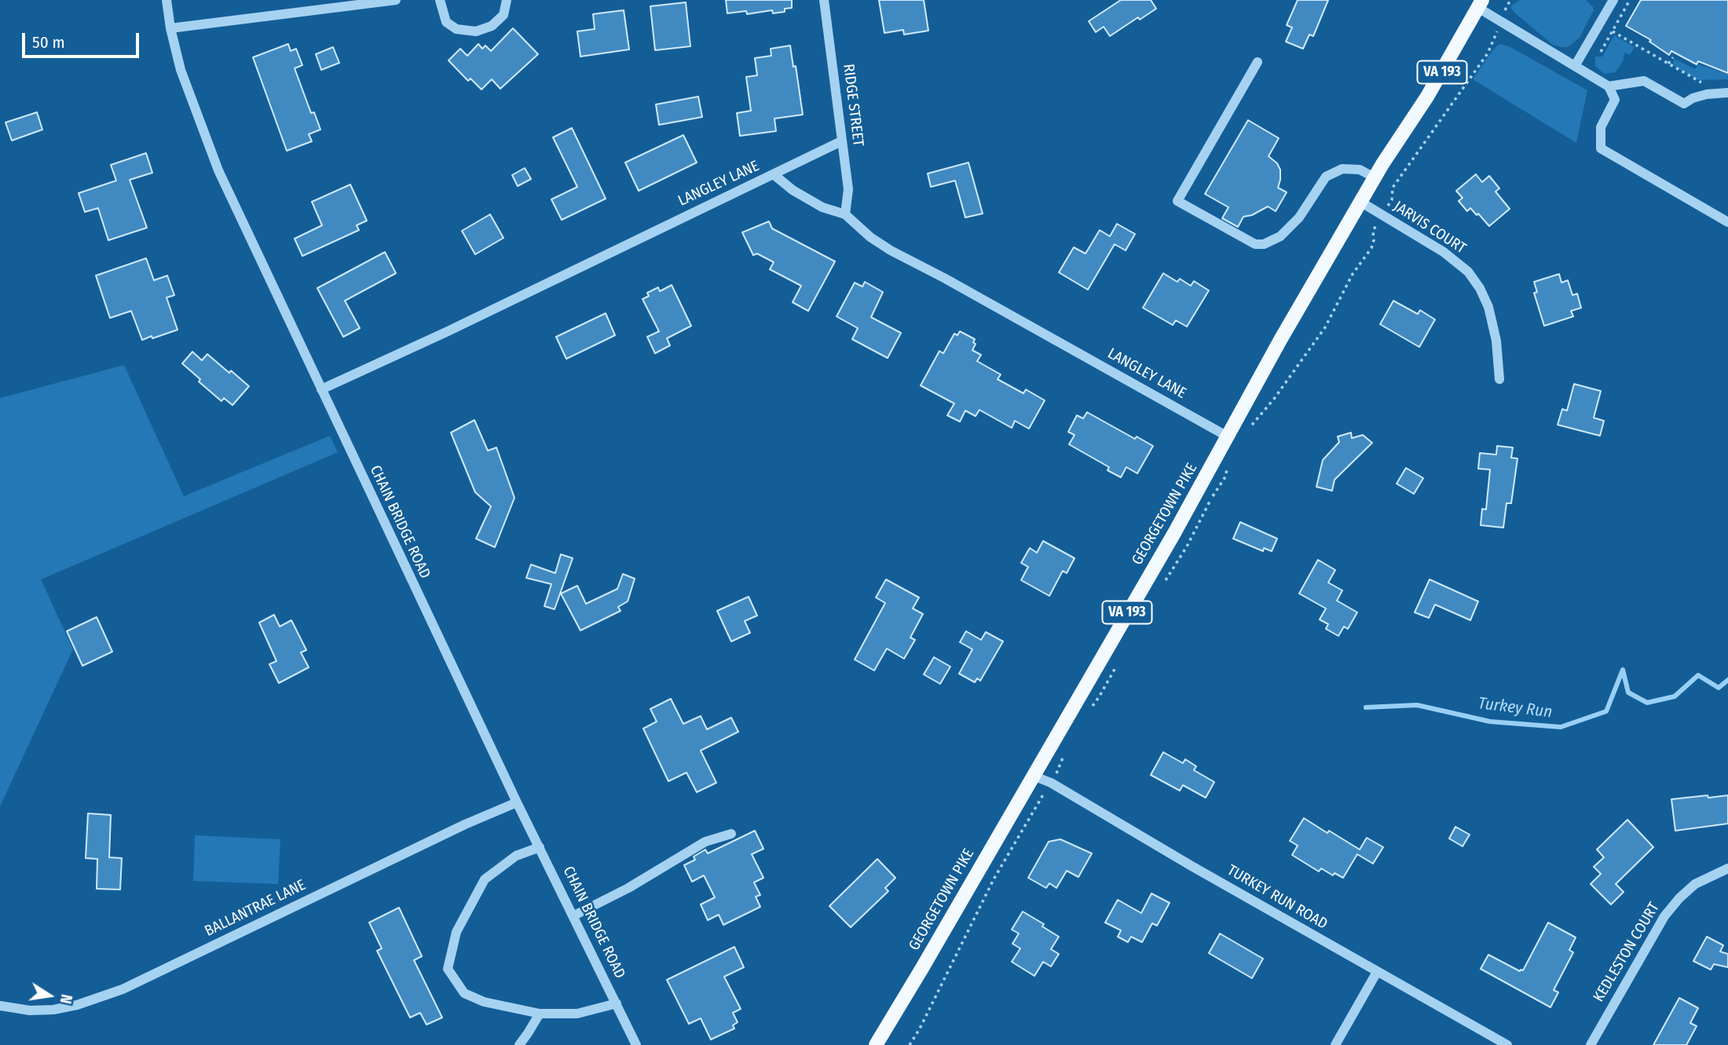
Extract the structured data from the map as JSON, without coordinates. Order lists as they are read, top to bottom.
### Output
{
  "streets": {
    "main road": ["VA 193", "GEORGETOWN PIKE"],
    "street": [
      "RIDGE STREET",
      "LANGLEY LANE",
      "JARVIS COURT",
      "CHAIN BRIDGE ROAD",
      "TURKEY RUN ROAD",
      "BALLANTRAE LANE",
      "KEDLESTON COURT"
    ]
  },
  "crossings": [
    ["RIDGE STREET", "LANGLEY LANE"],
    ["LANGLEY LANE", "GEORGETOWN PIKE"],
    ["LANGLEY LANE", "CHAIN BRIDGE ROAD"],
    ["JARVIS COURT", "GEORGETOWN PIKE"],
    ["GEORGETOWN PIKE", "TURKEY RUN ROAD"],
    ["CHAIN BRIDGE ROAD", "BALLANTRAE LANE"]
  ],
  "water": ["Turkey Run"],
  "scale_bar": "50 m",
  "north": "right"
}
